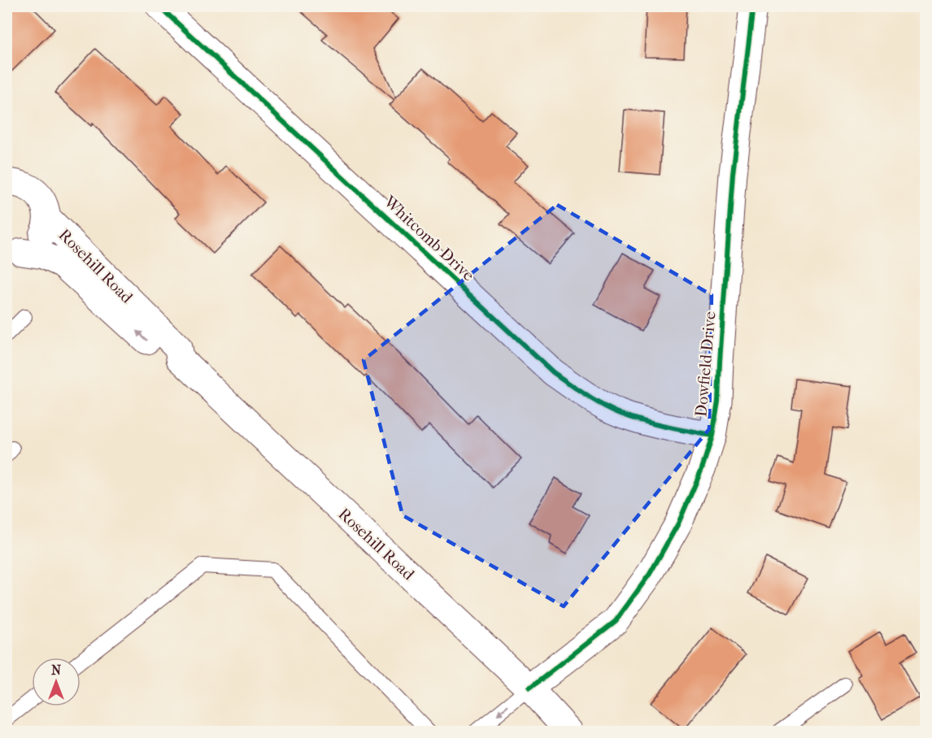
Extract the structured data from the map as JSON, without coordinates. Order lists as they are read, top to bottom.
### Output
{
  "streets": {
    "street": ["Whitcomb Drive", "Rosehill Road", "Dowfield Drive"]
  },
  "crossings": [
    ["Whitcomb Drive", "Dowfield Drive"],
    ["Rosehill Road", "Dowfield Drive"]
  ],
  "north": "top"
}
